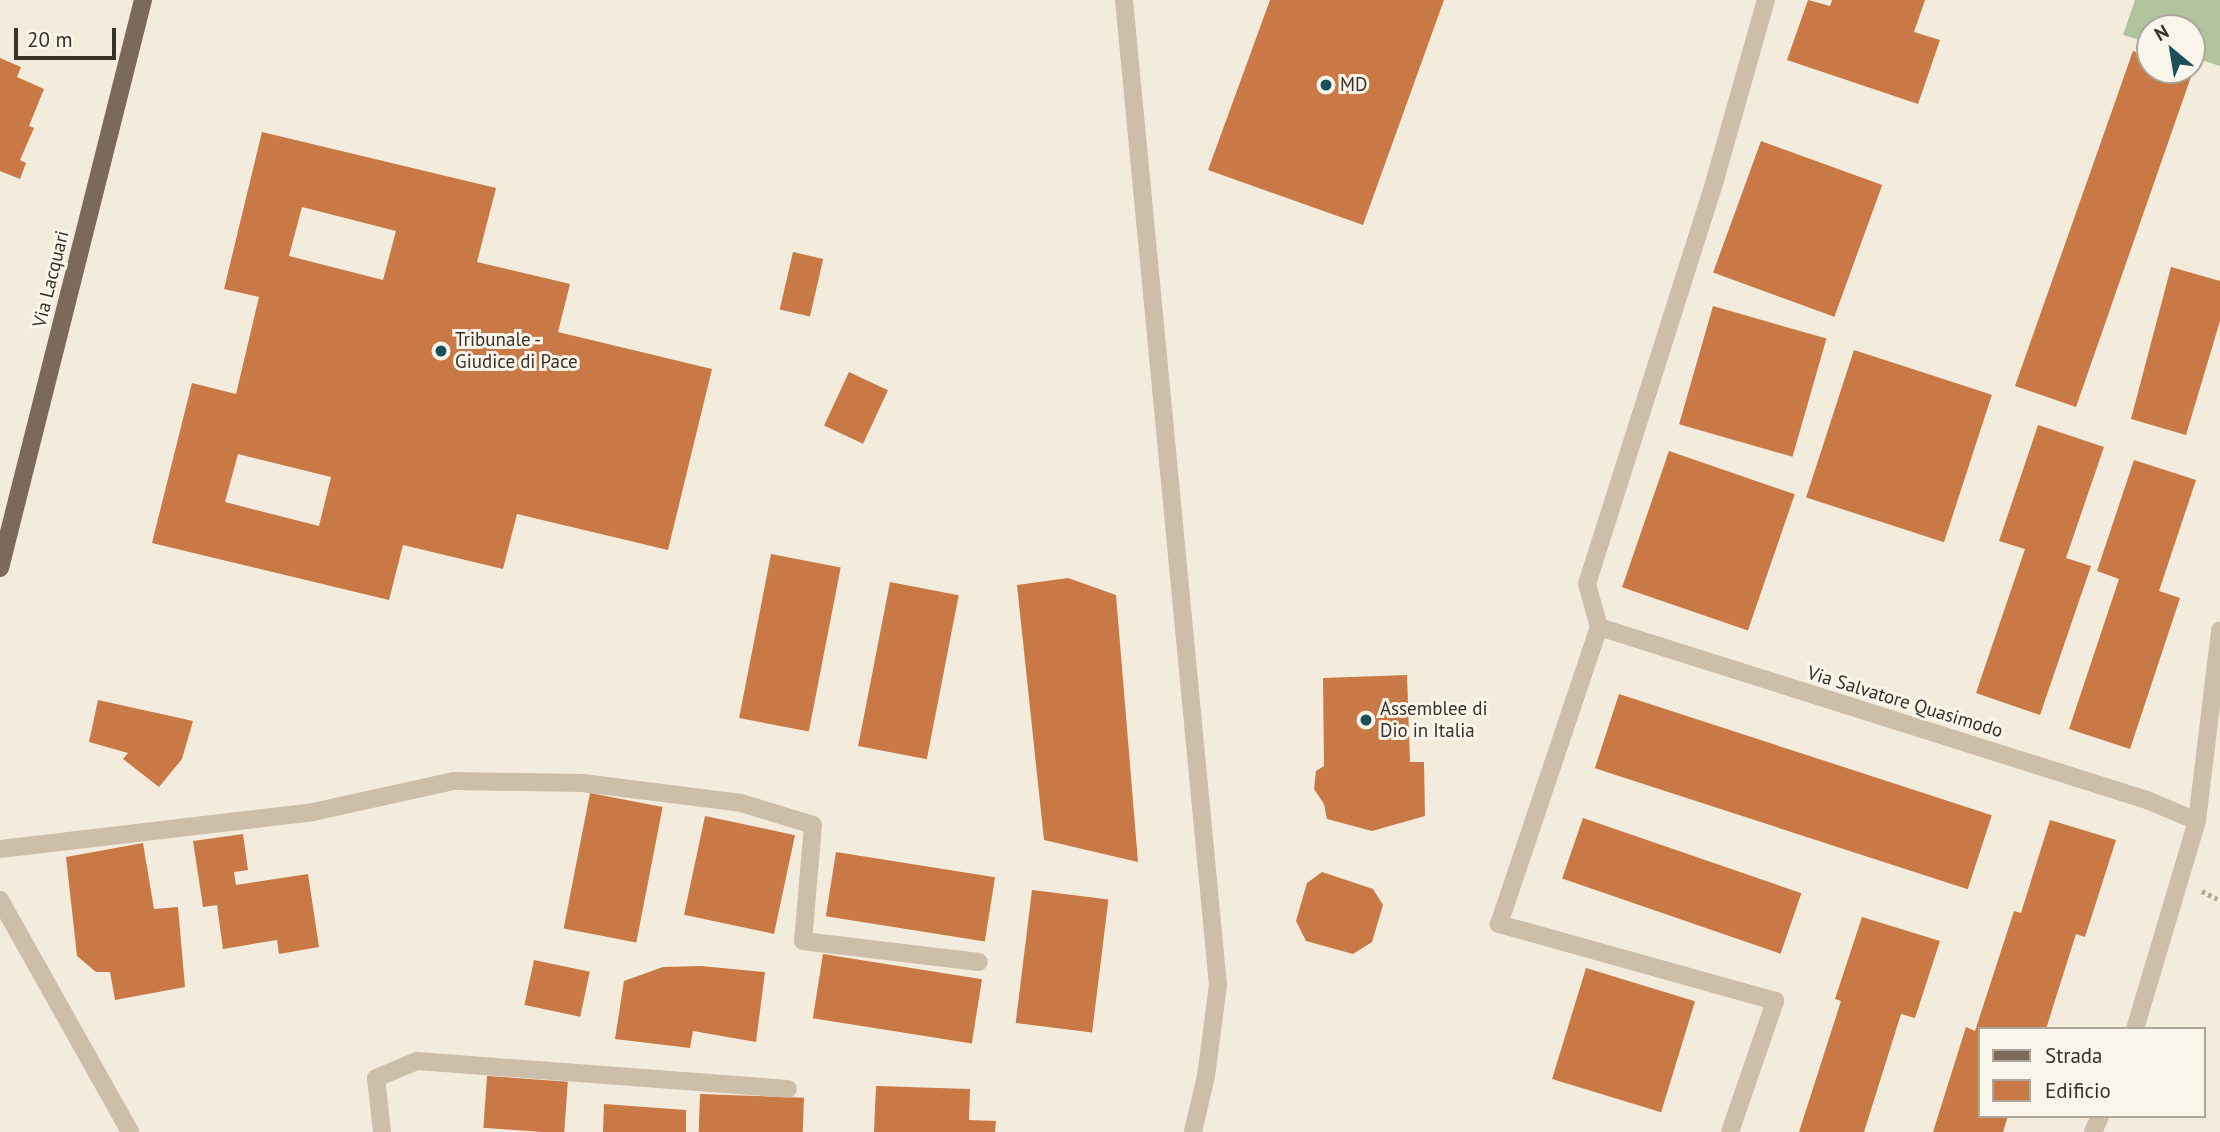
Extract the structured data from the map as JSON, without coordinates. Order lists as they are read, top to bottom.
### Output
{
  "streets": {
    "main road": ["Via Lacquari"],
    "street": ["Via Salvatore Quasimodo"]
  },
  "places": ["MD", "Tribunale - Giudice di Pace", "Assemblee di Dio in Italia"],
  "legend": ["Strada", "Edificio"],
  "scale_bar": "20 m",
  "north": "top left"
}
